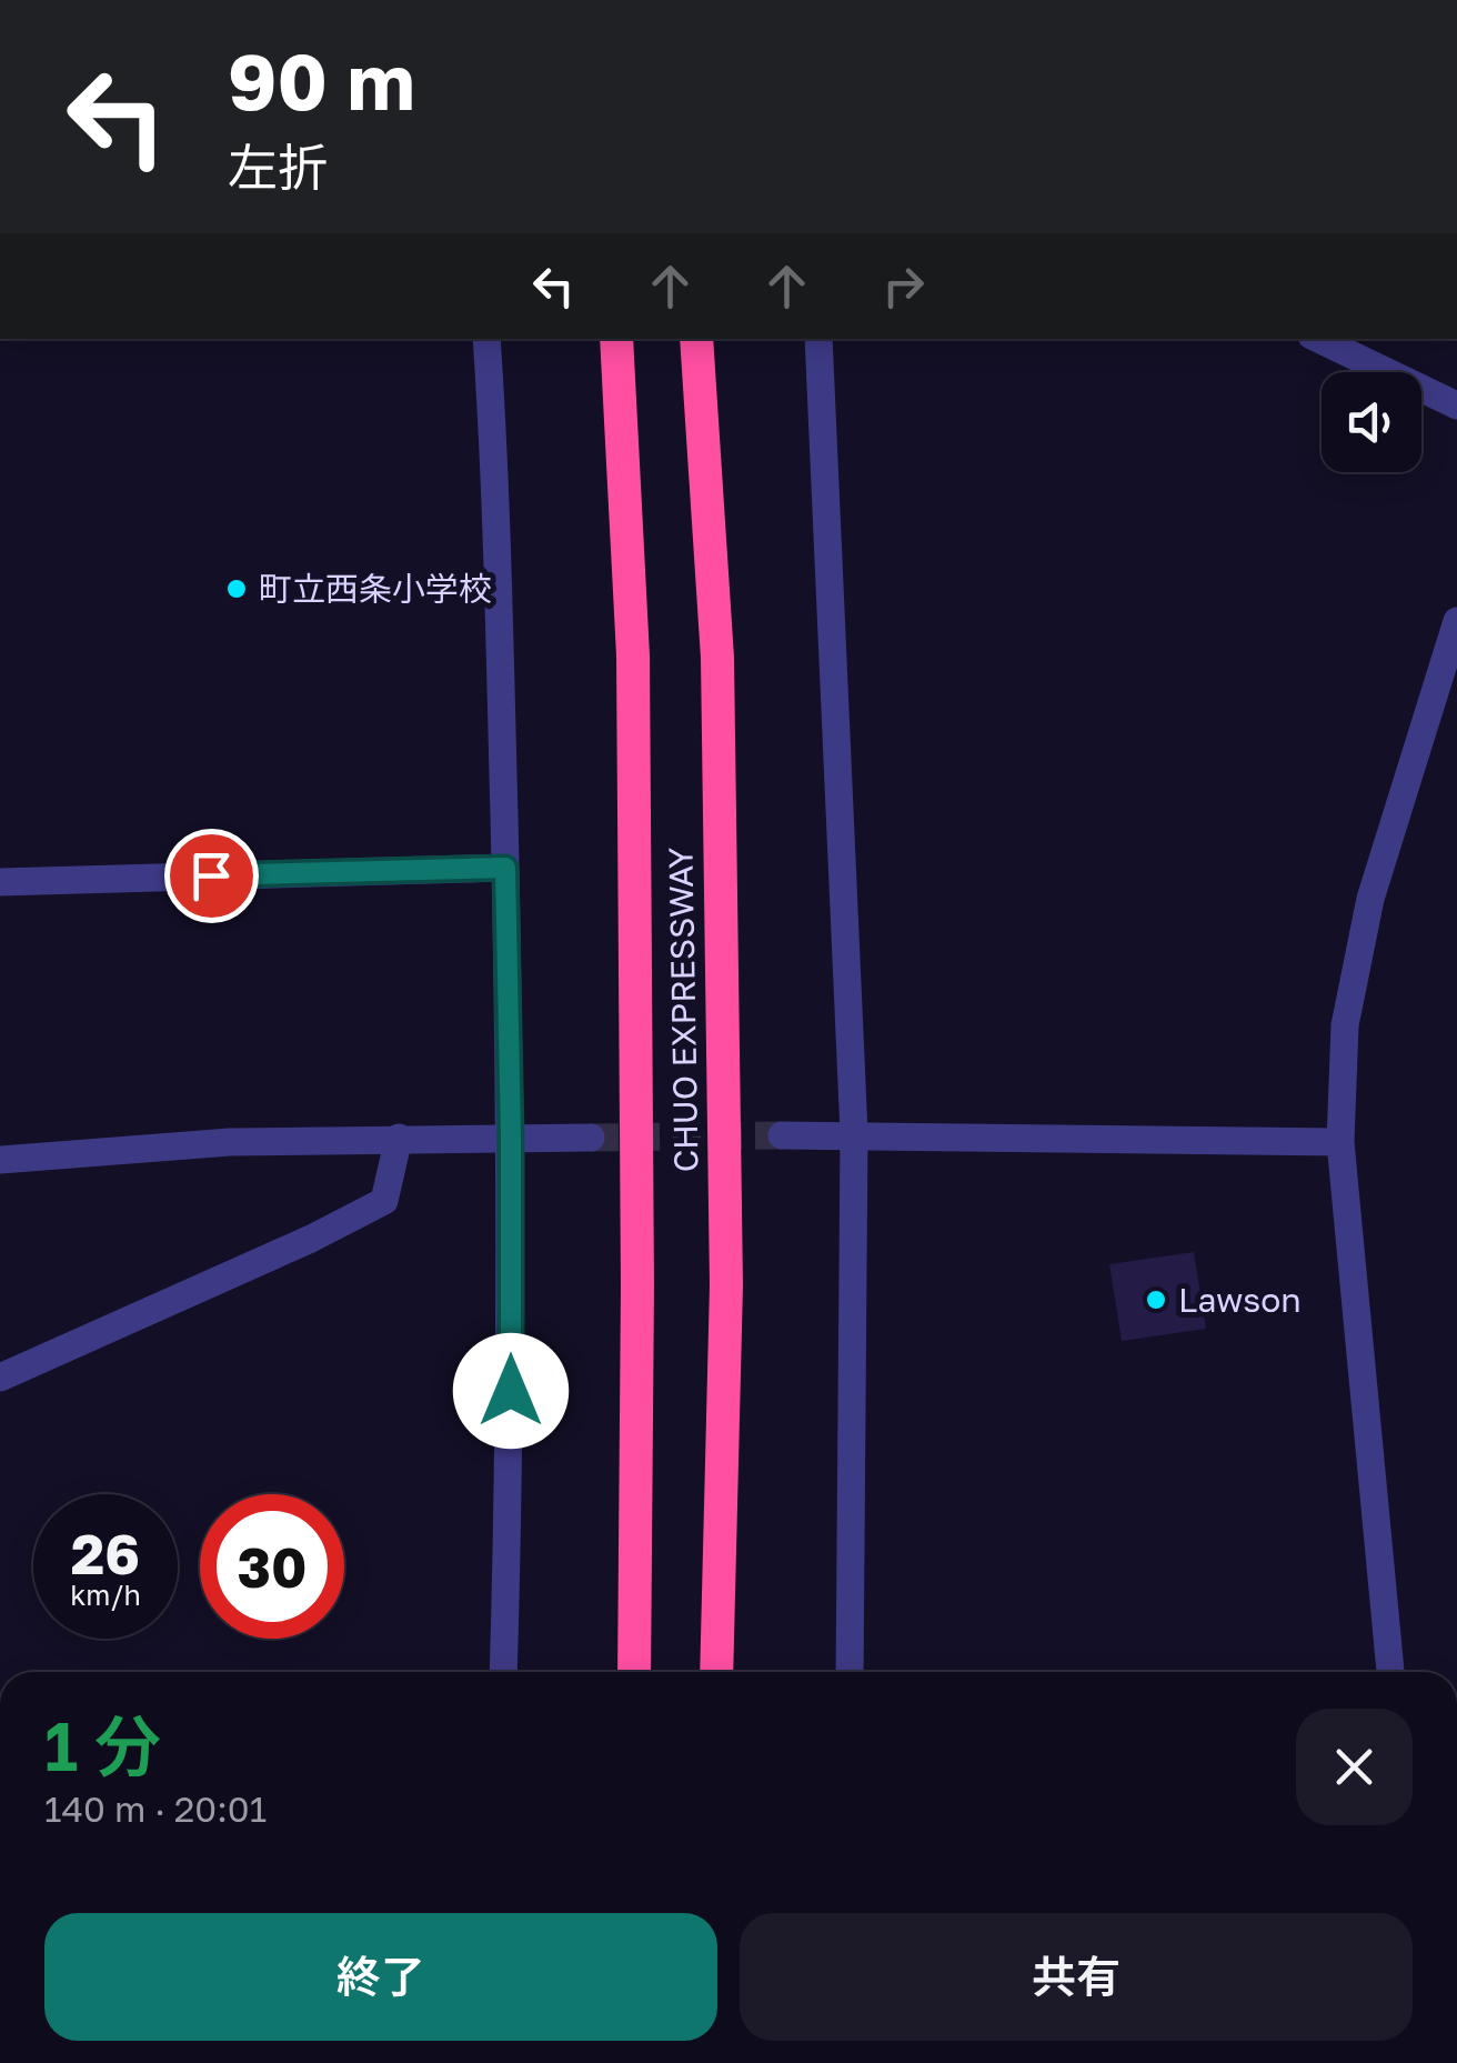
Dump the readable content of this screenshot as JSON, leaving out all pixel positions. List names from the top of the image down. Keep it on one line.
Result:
{"streets":{"highway":["CHUO EXPRESSWAY"]},"places":["町立西条小学校","Lawson"],"page":{"turn":["90 m","左折"],"speed":"26 km/h","limit":"30","heading":["1 分","140 m · 20:01"],"buttons":["終了","共有"]}}
